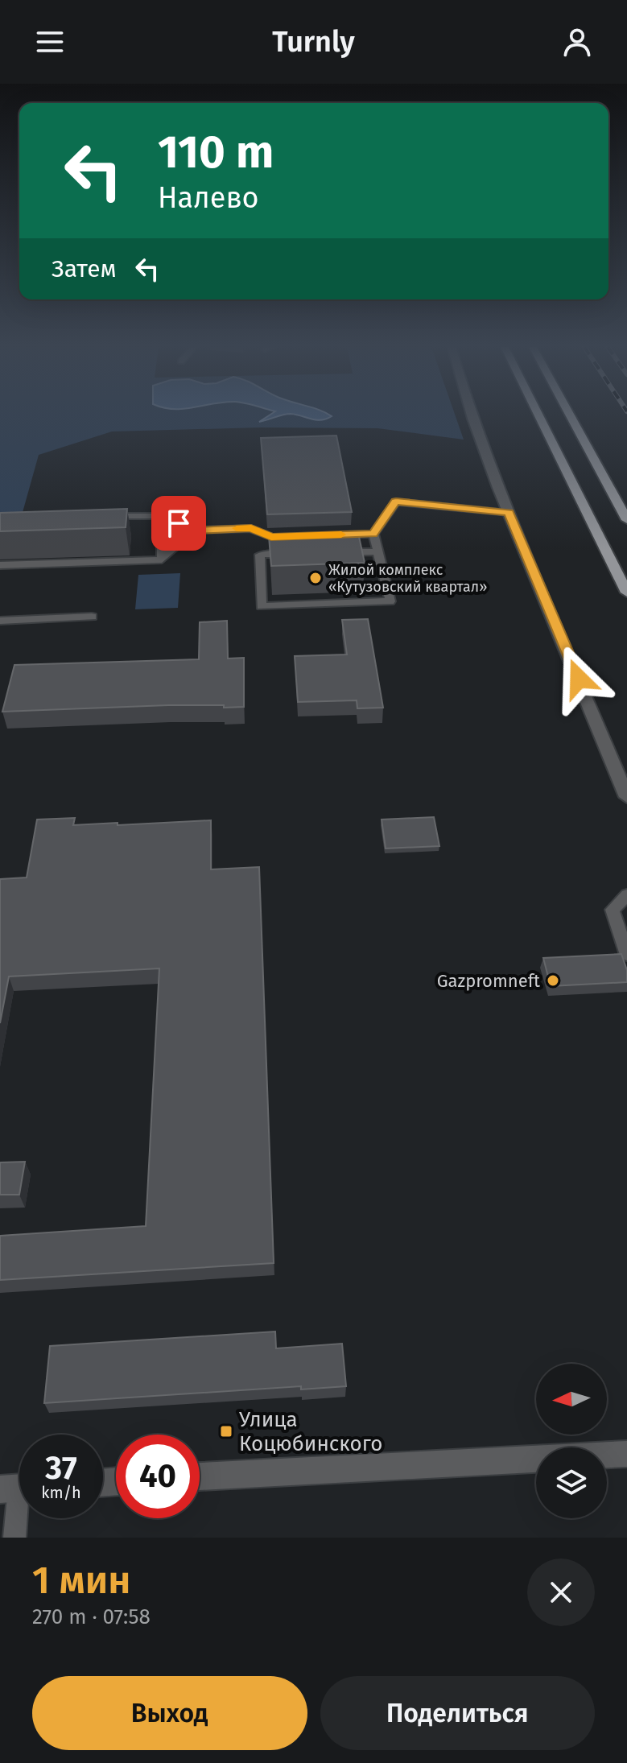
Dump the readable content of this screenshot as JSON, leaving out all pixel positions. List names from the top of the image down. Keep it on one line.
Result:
{"places":{"other":["Жилой комплекс «Кутузовский квартал»","Gazpromneft"],"transit":["Улица Коцюбинского"]},"north":"left","page":{"header":"Turnly","turn":["110 m","Налево"],"then":"Затем","speed":"37 km/h","limit":"40","heading":["1 мин","270 m · 07:58"],"buttons":["Выход","Поделиться"]}}
